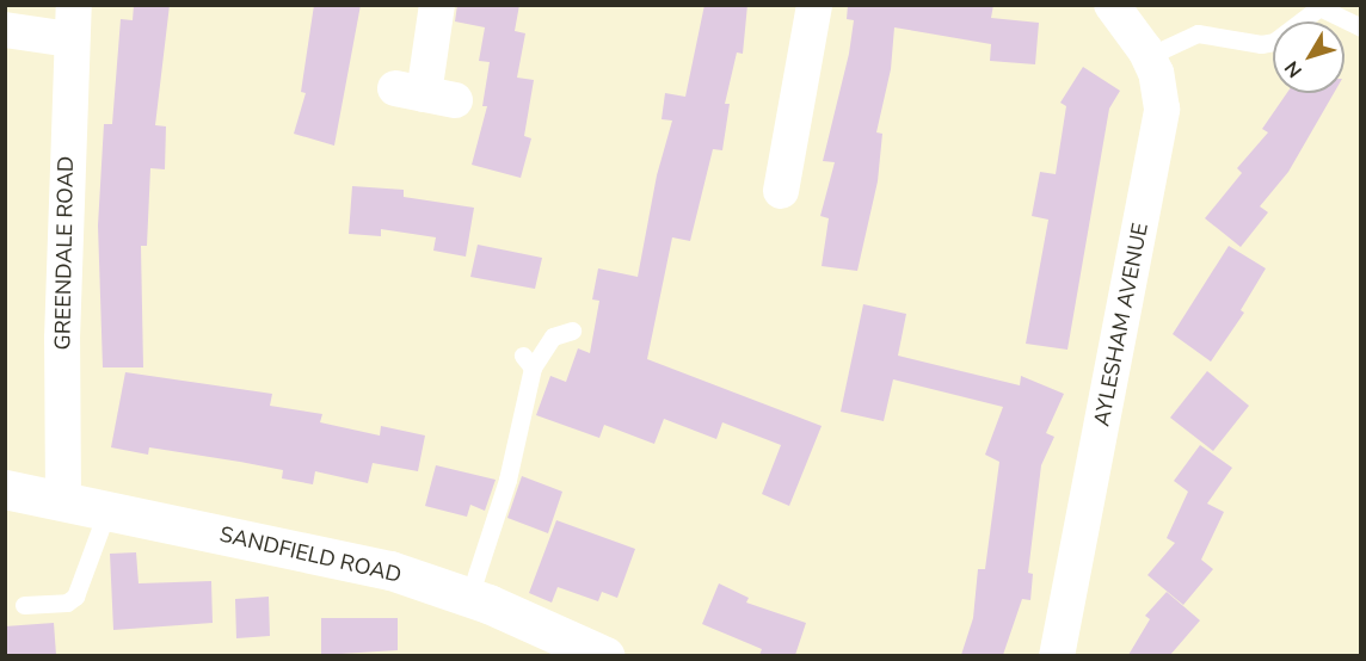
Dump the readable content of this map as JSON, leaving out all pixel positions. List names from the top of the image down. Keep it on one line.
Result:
{"streets":{"street":["GREENDALE ROAD","AYLESHAM AVENUE","SANDFIELD ROAD"]},"crossings":[["GREENDALE ROAD","SANDFIELD ROAD"]],"north":"bottom left"}
